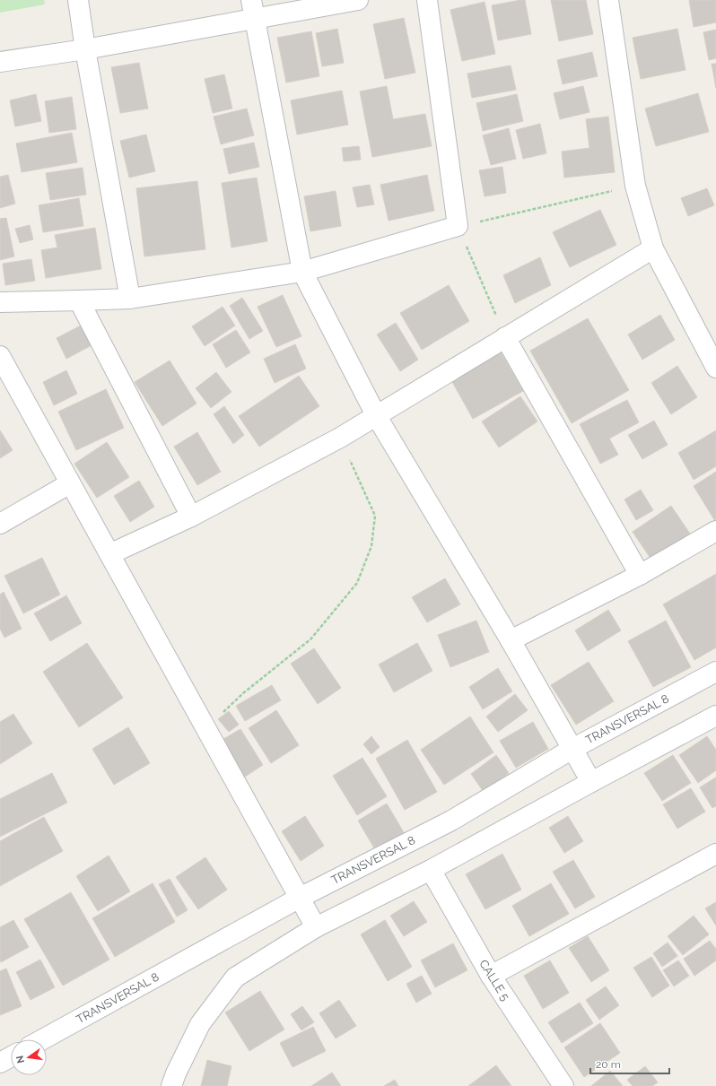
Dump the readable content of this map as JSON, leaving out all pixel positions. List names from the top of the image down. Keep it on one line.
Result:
{"streets":{"street":["TRANSVERSAL 8","CALLE 5"]},"scale_bar":"20 m","north":"left"}
